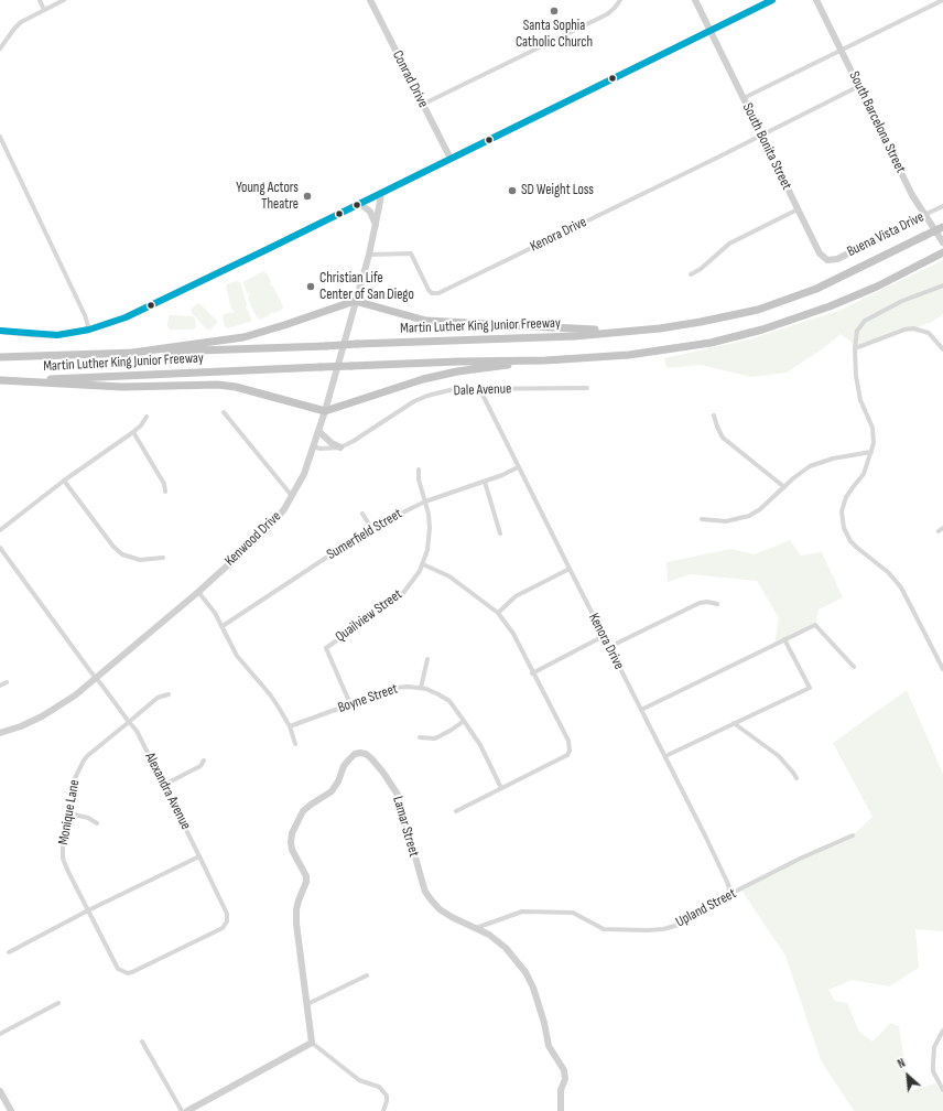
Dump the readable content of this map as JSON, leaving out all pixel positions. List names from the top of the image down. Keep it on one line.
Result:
{"streets":{"highway":["Martin Luther King Junior Freeway"],"main road":["Conrad Drive","South Barcelona Street","South Bonita Street","Buena Vista Drive","Kenwood Drive","Lamar Street"],"street":["Kenora Drive","Dale Avenue","Sumerfield Street","Quailview Street","Boyne Street","Alexandra Avenue","Monique Lane","Upland Street"]},"crossings":[["South Barcelona Street","Buena Vista Drive"],["South Bonita Street","Kenora Drive"],["South Bonita Street","Buena Vista Drive"],["Kenora Drive","Dale Avenue"],["Kenora Drive","Sumerfield Street"],["Kenora Drive","Kenwood Drive"],["Kenora Drive","Upland Street"],["Dale Avenue","Kenwood Drive"],["Sumerfield Street","Quailview Street"],["Kenwood Drive","Alexandra Avenue"],["Quailview Street","Boyne Street"],["Alexandra Avenue","Monique Lane"],["Lamar Street","Upland Street"]],"places":["Santa Sophia Catholic Church","SD Weight Loss","Young Actors Theatre","Christian Life Center of San Diego"],"north":"top left"}
